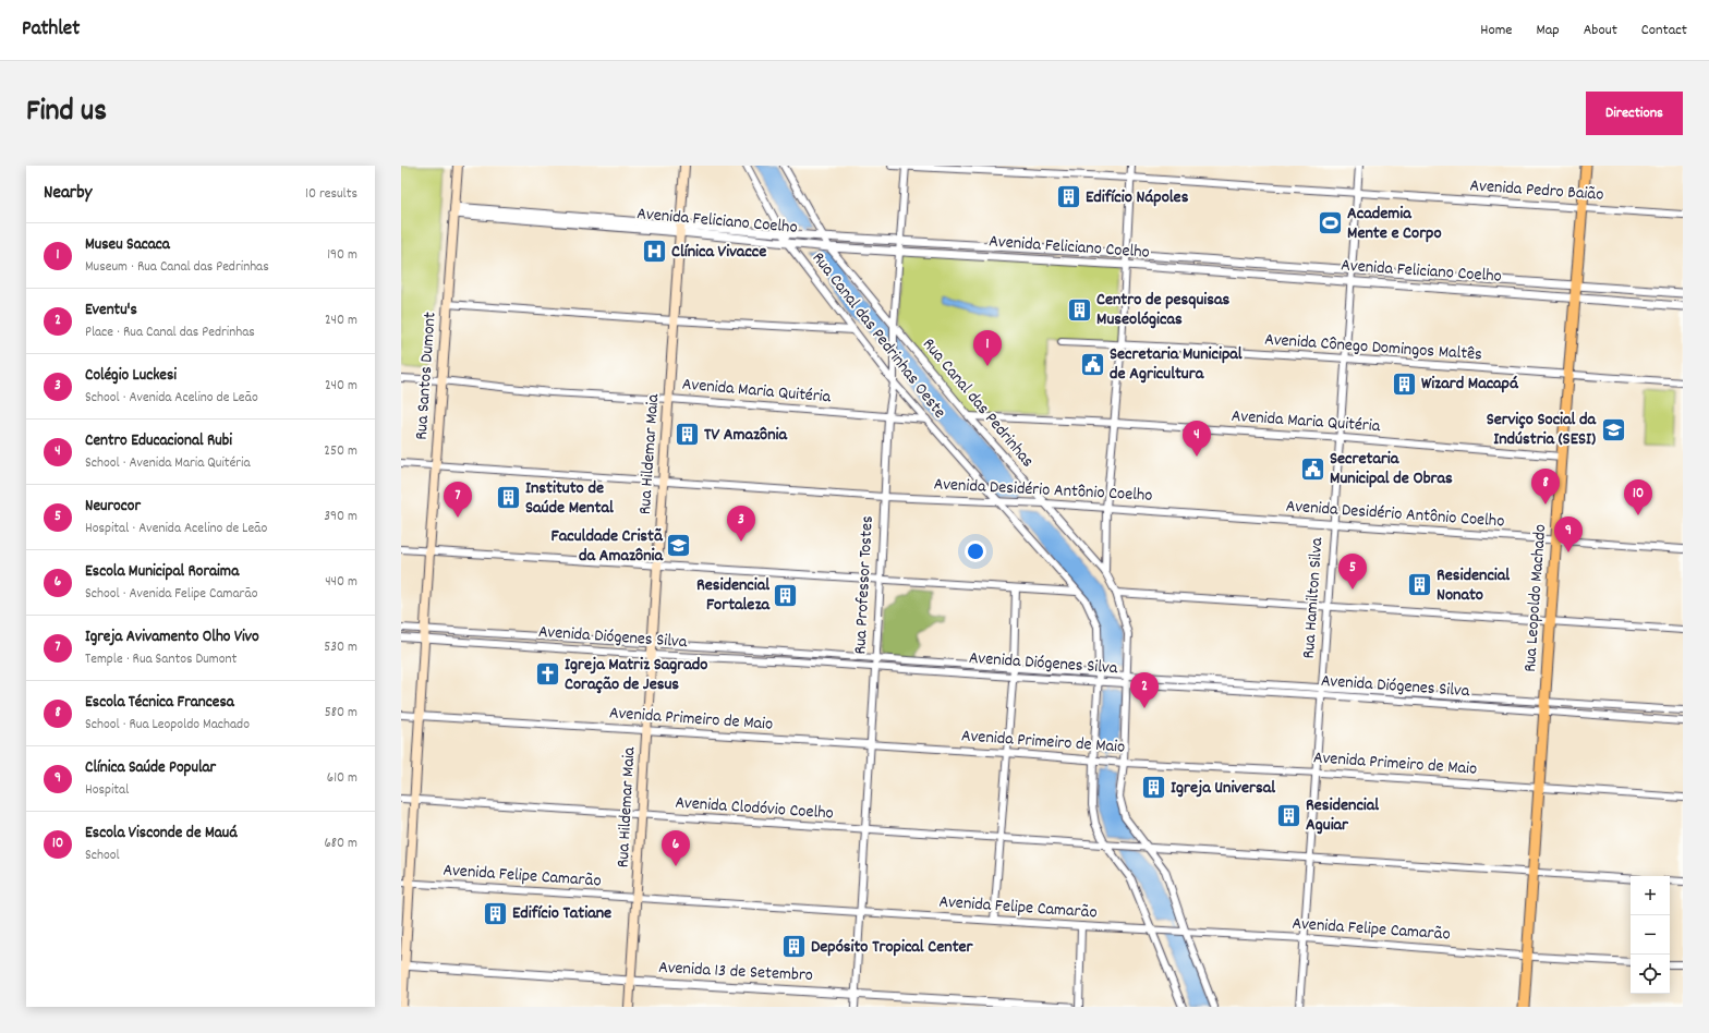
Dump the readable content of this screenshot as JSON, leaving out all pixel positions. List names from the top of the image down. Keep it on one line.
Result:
{"streets":{"main road":["Rua Santos Dumont","Rua Hildemar Maia","Rua Leopoldo Machado"],"street":["Avenida Pedro Baião","Avenida Feliciano Coelho","Rua Canal das Pedrinhas Oeste","Avenida Cônego Domingos Maltês","Avenida Maria Quitéria","Rua Canal das Pedrinhas","Avenida Desidério Antônio Coelho","Rua Professor Tostes","Rua Hamilton Silva","Avenida Diógenes Silva","Avenida Primeiro de Maio","Avenida Clodóvio Coelho","Avenida Felipe Camarão","Avenida 13 de Setembro"]},"crossings":[["Avenida Pedro Baião","Rua Professor Tostes"],["Avenida Pedro Baião","Rua Hamilton Silva"],["Avenida Pedro Baião","Rua Leopoldo Machado"],["Avenida Feliciano Coelho","Rua Canal das Pedrinhas Oeste"],["Avenida Feliciano Coelho","Rua Santos Dumont"],["Avenida Feliciano Coelho","Rua Canal das Pedrinhas"],["Avenida Feliciano Coelho","Rua Hildemar Maia"],["Avenida Feliciano Coelho","Rua Professor Tostes"],["Avenida Feliciano Coelho","Rua Hamilton Silva"],["Avenida Feliciano Coelho","Rua Leopoldo Machado"],["Rua Canal das Pedrinhas Oeste","Avenida Maria Quitéria"],["Rua Canal das Pedrinhas Oeste","Avenida Desidério Antônio Coelho"],["Rua Canal das Pedrinhas Oeste","Rua Professor Tostes"],["Rua Canal das Pedrinhas Oeste","Avenida Diógenes Silva"],["Rua Canal das Pedrinhas Oeste","Avenida Primeiro de Maio"],["Rua Canal das Pedrinhas Oeste","Avenida Clodóvio Coelho"],["Rua Canal das Pedrinhas Oeste","Avenida Felipe Camarão"],["Avenida Cônego Domingos Maltês","Rua Hamilton Silva"],["Avenida Cônego Domingos Maltês","Rua Leopoldo Machado"],["Rua Santos Dumont","Avenida Maria Quitéria"],["Rua Santos Dumont","Avenida Desidério Antônio Coelho"],["Rua Santos Dumont","Avenida Diógenes Silva"],["Rua Santos Dumont","Avenida Primeiro de Maio"],["Rua Santos Dumont","Avenida Clodóvio Coelho"],["Rua Santos Dumont","Avenida Felipe Camarão"],["Rua Santos Dumont","Avenida 13 de Setembro"],["Avenida Maria Quitéria","Rua Canal das Pedrinhas"],["Avenida Maria Quitéria","Rua Hildemar Maia"],["Avenida Maria Quitéria","Rua Professor Tostes"],["Avenida Maria Quitéria","Rua Hamilton Silva"],["Avenida Maria Quitéria","Rua Leopoldo Machado"],["Rua Canal das Pedrinhas","Avenida Desidério Antônio Coelho"],["Rua Canal das Pedrinhas","Rua Professor Tostes"],["Rua Canal das Pedrinhas","Avenida Diógenes Silva"],["Rua Canal das Pedrinhas","Avenida Primeiro de Maio"],["Rua Canal das Pedrinhas","Avenida Clodóvio Coelho"],["Rua Canal das Pedrinhas","Avenida Felipe Camarão"],["Rua Hildemar Maia","Avenida Desidério Antônio Coelho"],["Rua Hildemar Maia","Avenida Diógenes Silva"],["Rua Hildemar Maia","Avenida Primeiro de Maio"],["Rua Hildemar Maia","Avenida Clodóvio Coelho"],["Rua Hildemar Maia","Avenida Felipe Camarão"],["Rua Hildemar Maia","Avenida 13 de Setembro"],["Avenida Desidério Antônio Coelho","Rua Professor Tostes"],["Avenida Desidério Antônio Coelho","Rua Hamilton Silva"],["Avenida Desidério Antônio Coelho","Rua Leopoldo Machado"],["Rua Professor Tostes","Avenida Diógenes Silva"],["Rua Professor Tostes","Avenida Primeiro de Maio"],["Rua Professor Tostes","Avenida Clodóvio Coelho"],["Rua Professor Tostes","Avenida Felipe Camarão"],["Rua Professor Tostes","Avenida 13 de Setembro"],["Rua Hamilton Silva","Avenida Diógenes Silva"],["Rua Hamilton Silva","Avenida Primeiro de Maio"],["Rua Hamilton Silva","Avenida Felipe Camarão"],["Rua Leopoldo Machado","Avenida Diógenes Silva"],["Rua Leopoldo Machado","Avenida Primeiro de Maio"],["Rua Leopoldo Machado","Avenida Felipe Camarão"]],"places":{"building":["Edifício Nápoles","Centro de pesquisas Museológicas","Wizard Macapá","TV Amazônia","Instituto de Saúde Mental","Residencial Nonato","Residencial Fortaleza","Igreja Universal","Residencial Aguiar","Edifício Tatiane","Depósito Tropical Center"],"sports":["Academia Mente e Corpo"],"hospital":["Clínica Vivacce"],"public building":["Secretaria Municipal de Agricultura","Secretaria Municipal de Obras"],"school or university":["Serviço Social da Indústria (SESI)","Faculdade Cristã da Amazônia"],"church":["Igreja Matriz Sagrado Coração de Jesus"]},"page":{"header":"Pathlet","nav":["Home","Map","About","Contact"],"title":"Find us","buttons":"Directions","heading":["Nearby","10 results"],"list":[{"mark":"1","name":"Museu Sacaca","note":"Museum · Rua Canal das Pedrinhas","value":"190 m"},{"mark":"2","name":"Eventu's","note":"Place · Rua Canal das Pedrinhas","value":"240 m"},{"mark":"3","name":"Colégio Luckesi","note":"School · Avenida Acelino de Leão","value":"240 m"},{"mark":"4","name":"Centro Educacional Rubi","note":"School · Avenida Maria Quitéria","value":"250 m"},{"mark":"5","name":"Neurocor","note":"Hospital · Avenida Acelino de Leão","value":"390 m"},{"mark":"6","name":"Escola Municipal Roraima","note":"School · Avenida Felipe Camarão","value":"440 m"},{"mark":"7","name":"Igreja Avivamento Olho Vivo","note":"Temple · Rua Santos Dumont","value":"530 m"},{"mark":"8","name":"Escola Técnica Francesa","note":"School · Rua Leopoldo Machado","value":"580 m"},{"mark":"9","name":"Clínica Saúde Popular","note":"Hospital","value":"610 m"},{"mark":"10","name":"Escola Visconde de Mauá","note":"School","value":"680 m"}],"pins":["1","4","8","10","7","3","9","5","2","6"],"map_buttons":["+","−"]}}
